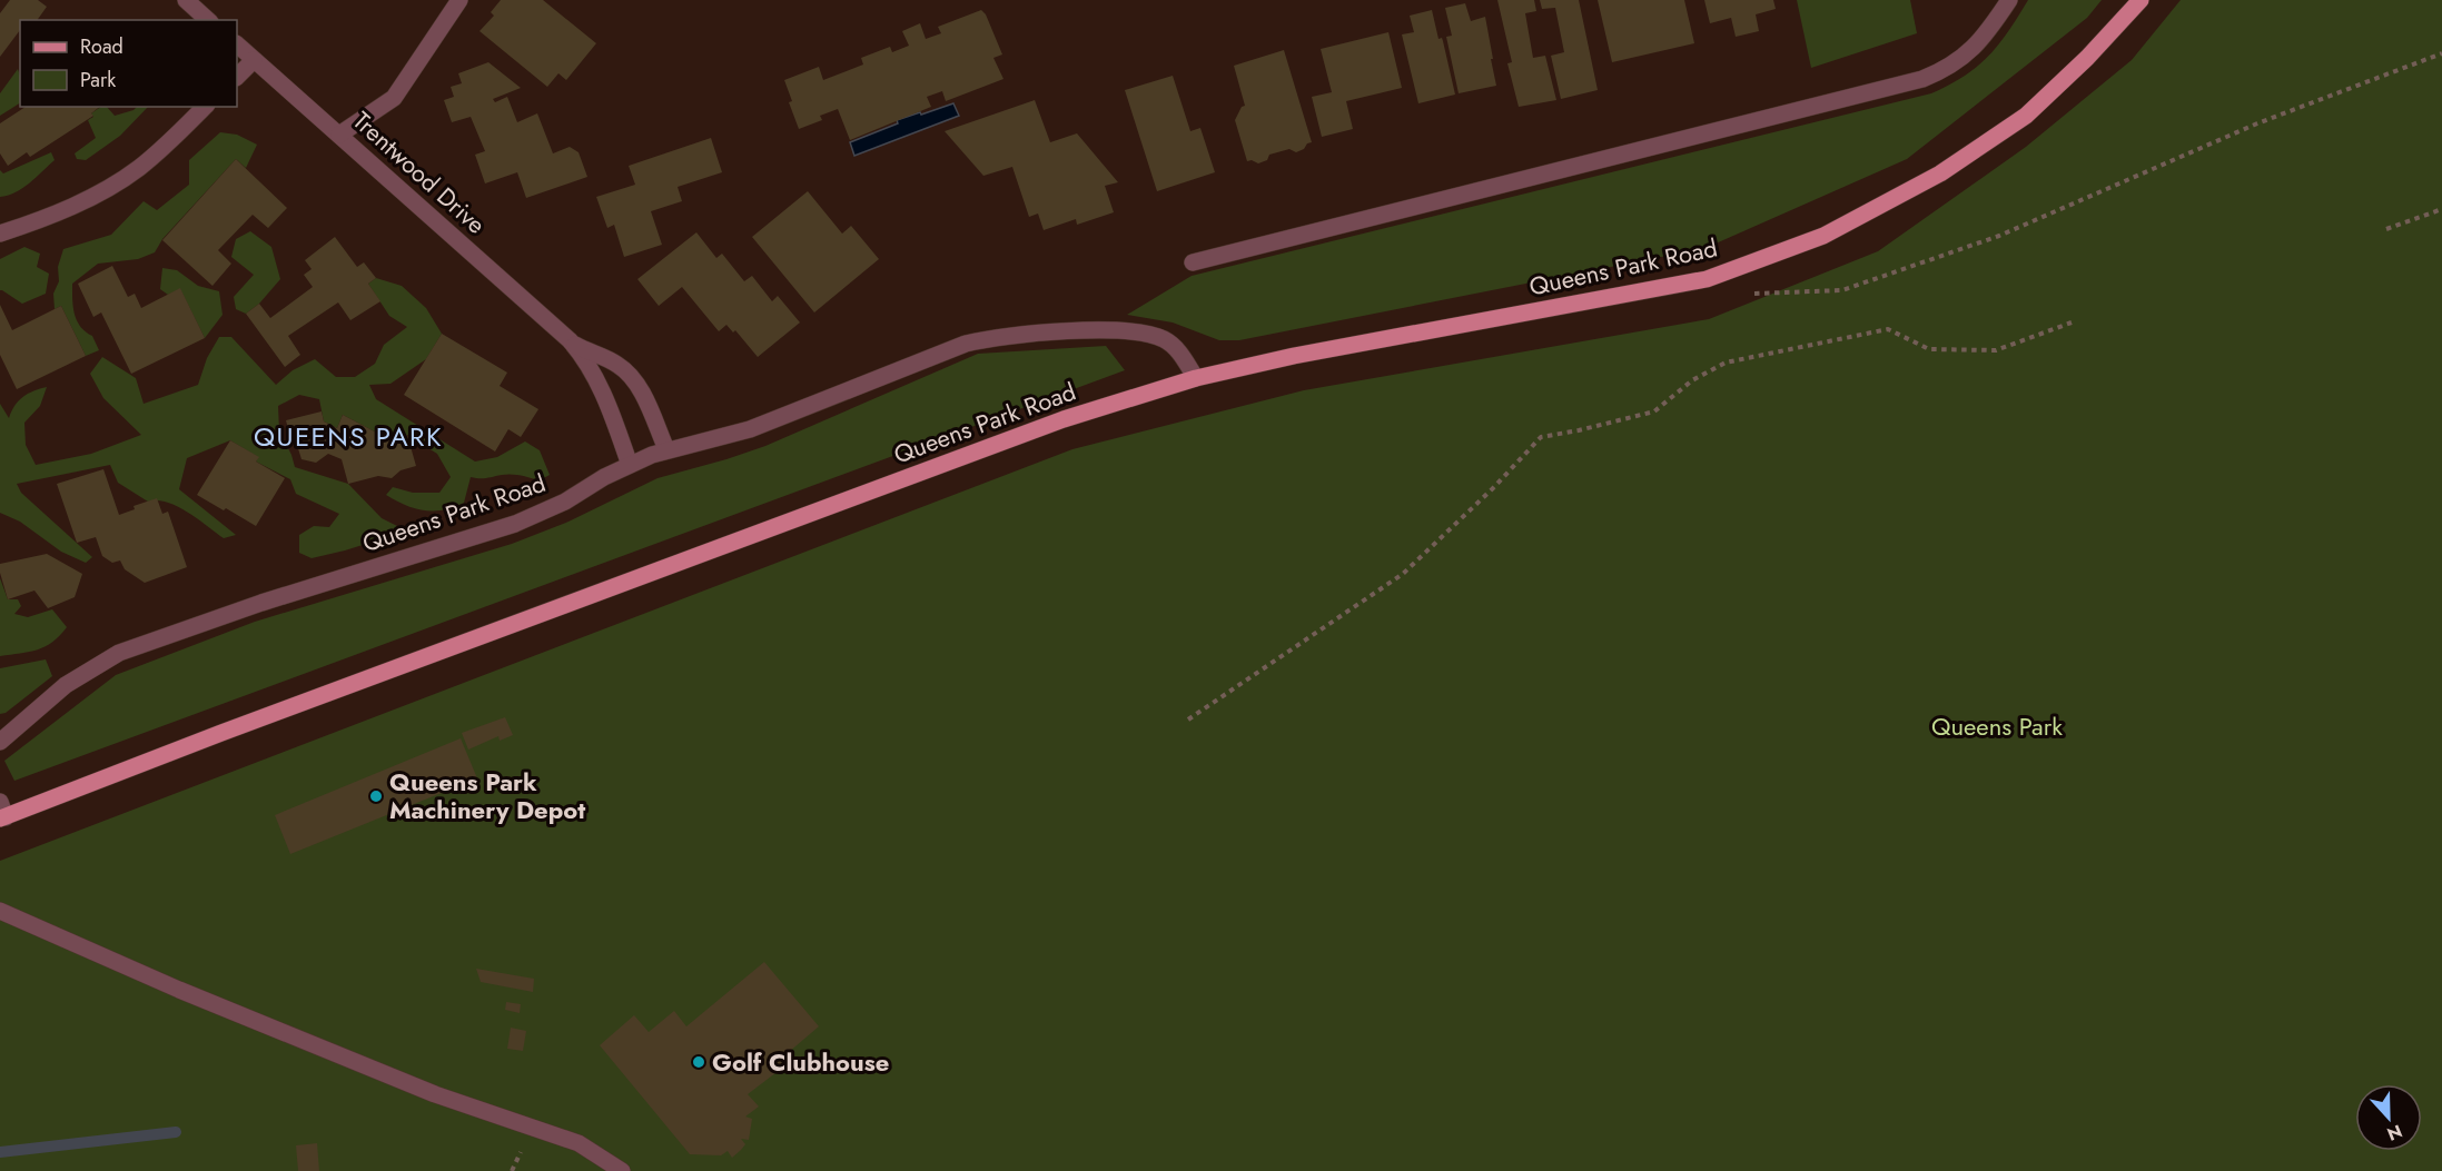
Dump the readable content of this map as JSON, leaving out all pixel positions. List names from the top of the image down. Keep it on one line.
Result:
{"streets":{"main road":["Queens Park Road"],"street":["Trentwood Drive"]},"crossings":[["Trentwood Drive","Queens Park Road"]],"districts":["QUEENS PARK"],"parks":["Queens Park"],"places":["Queens Park Machinery Depot","Golf Clubhouse"],"legend":["Road","Park"],"north":"bottom"}
